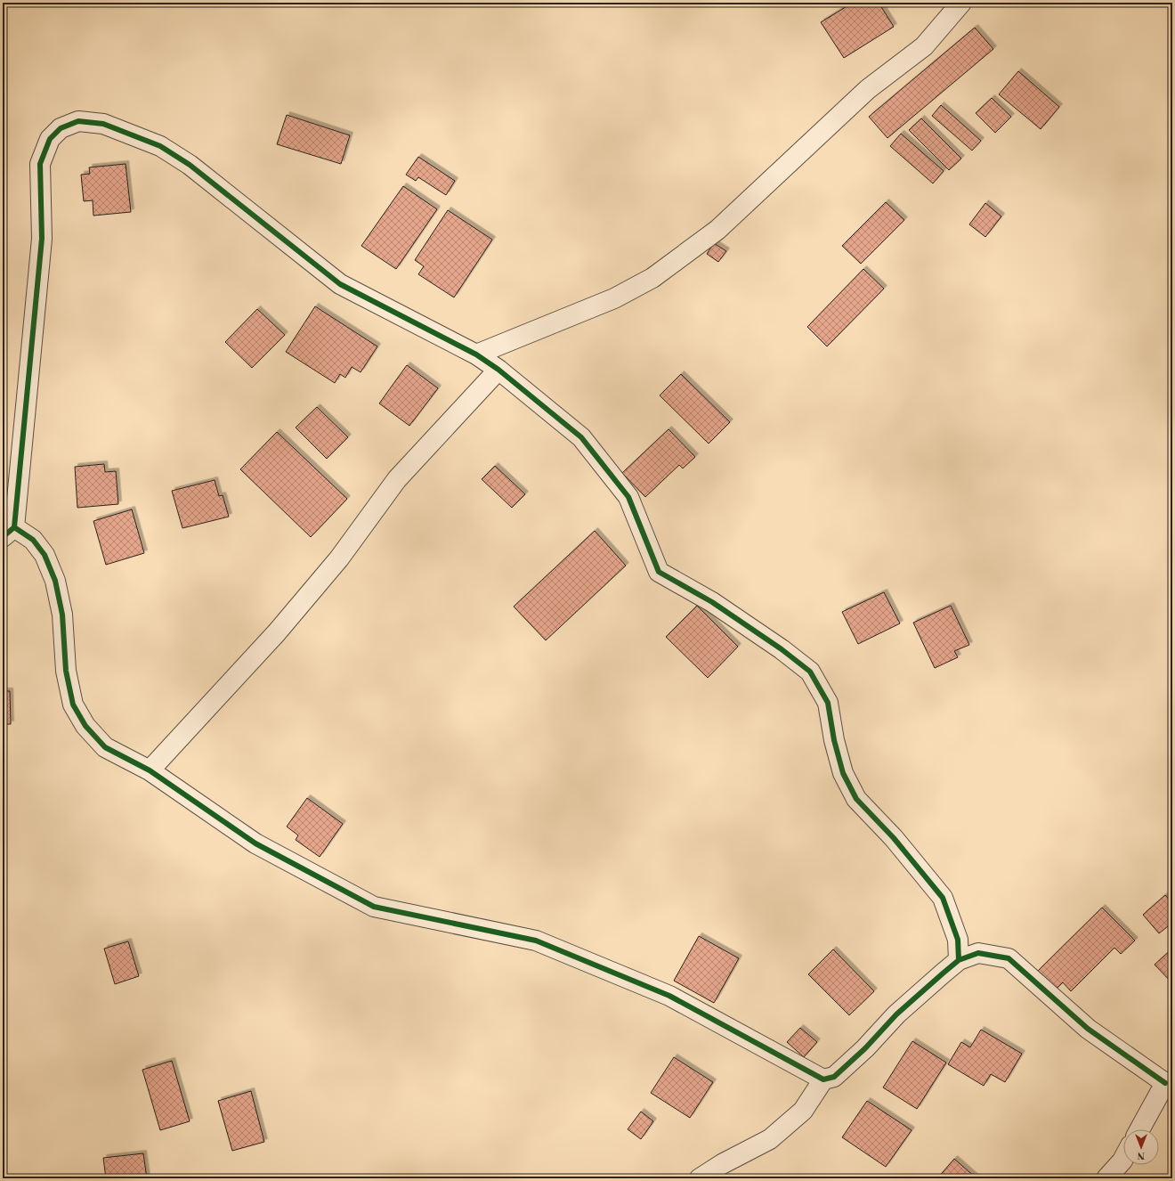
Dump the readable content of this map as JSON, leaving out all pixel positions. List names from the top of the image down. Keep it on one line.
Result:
{"north":"bottom"}
